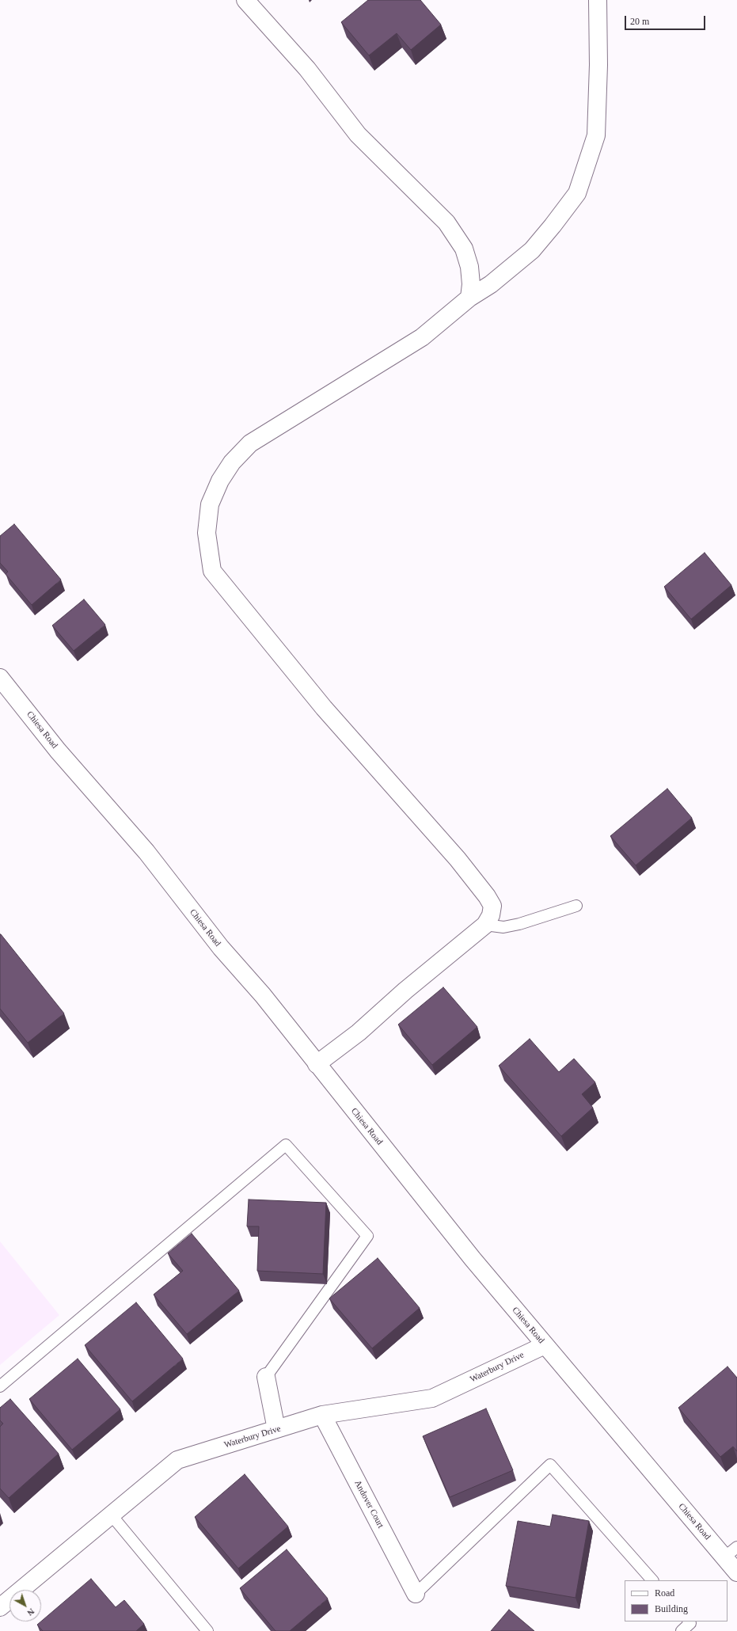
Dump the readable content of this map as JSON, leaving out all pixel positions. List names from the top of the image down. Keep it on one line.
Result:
{"streets":{"street":["Chiesa Road","Waterbury Drive","Andover Court"]},"crossings":[["Chiesa Road","Waterbury Drive"],["Waterbury Drive","Andover Court"]],"legend":["Road","Building"],"scale_bar":"20 m","north":"bottom right"}
